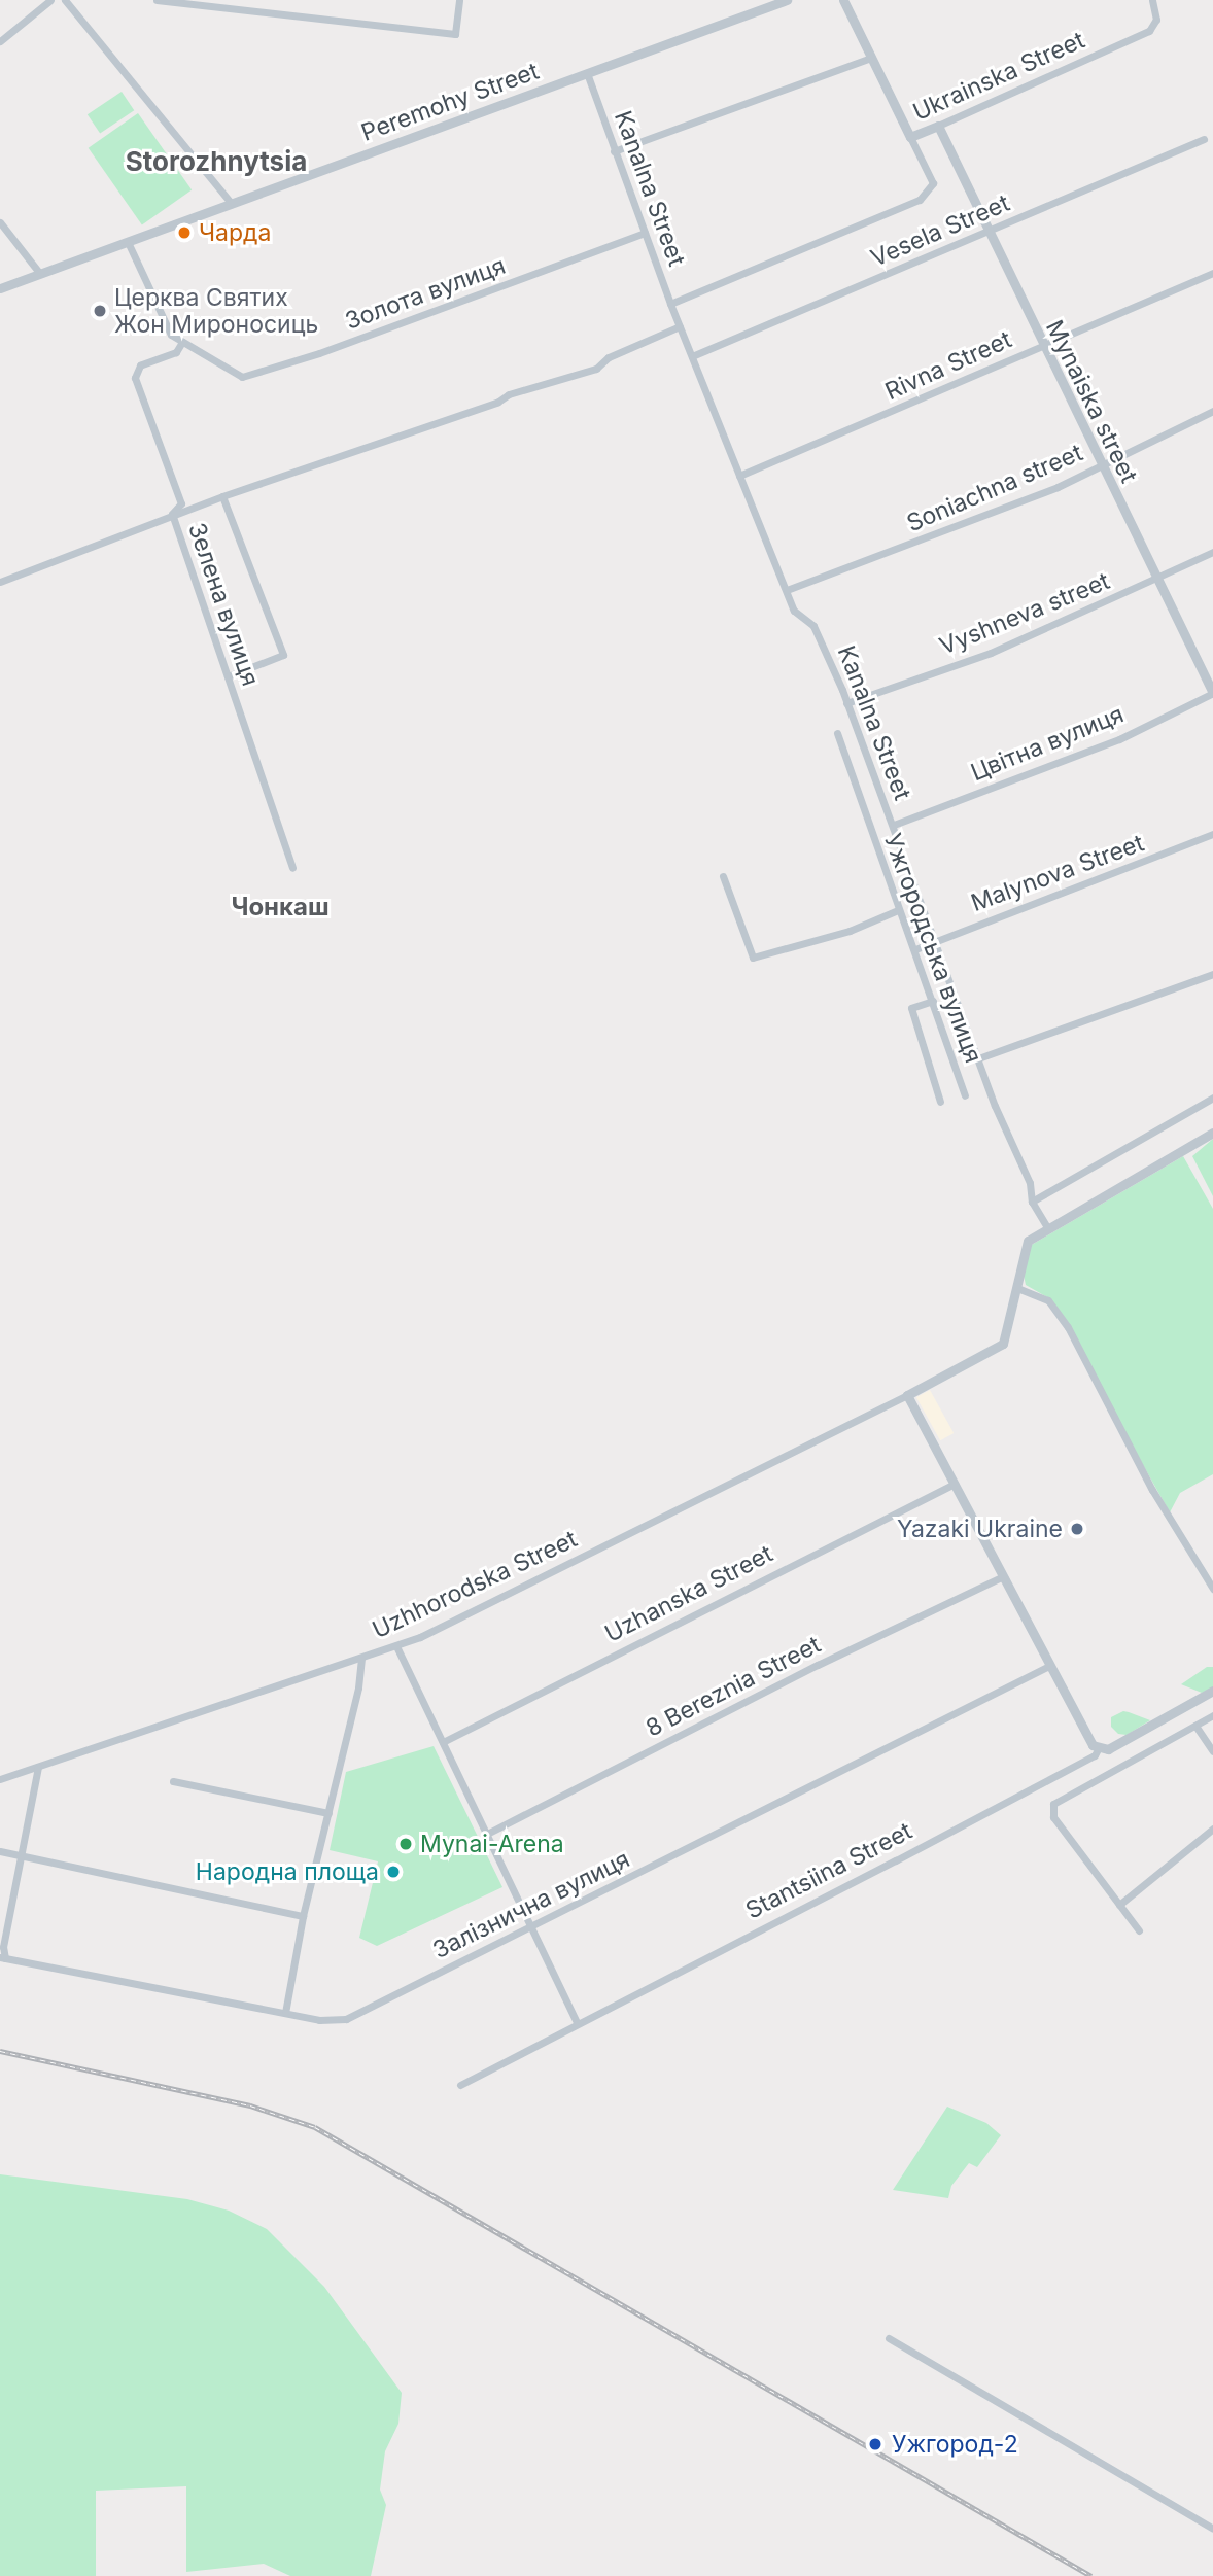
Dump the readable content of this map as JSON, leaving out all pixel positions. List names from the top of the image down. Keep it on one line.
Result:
{"streets":{"street":["Ukrainska Street","Peremohy Street","Kanalna Street","Vesela Street","Золота вулиця","Rivna Street","Mynaiska street","Soniachna street","Зелена вулиця","Vyshneva street","Цвітна вулиця","Malynova Street","Ужгородська вулиця","Uzhhorodska Street","Uzhanska Street","8 Bereznia Street","Stantsiina Street","Залізнична вулиця"]},"crossings":[["Ukrainska Street","Kanalna Street"],["Ukrainska Street","Mynaiska street"],["Peremohy Street","Kanalna Street"],["Kanalna Street","Vesela Street"],["Kanalna Street","Золота вулиця"],["Kanalna Street","Rivna Street"],["Kanalna Street","Soniachna street"],["Kanalna Street","Vyshneva street"],["Kanalna Street","Цвітна вулиця"],["Kanalna Street","Malynova Street"],["Vesela Street","Mynaiska street"],["Золота вулиця","Зелена вулиця"],["Rivna Street","Mynaiska street"],["Mynaiska street","Soniachna street"],["Mynaiska street","Vyshneva street"],["Mynaiska street","Цвітна вулиця"],["Malynova Street","Ужгородська вулиця"]],"districts":["Storozhnytsia","Чонкаш"],"places":["Чарда","Церква Святих Жон Мироносиць","Yazaki Ukraine","Mynai-Arena","Народна площа","Ужгород-2"]}
